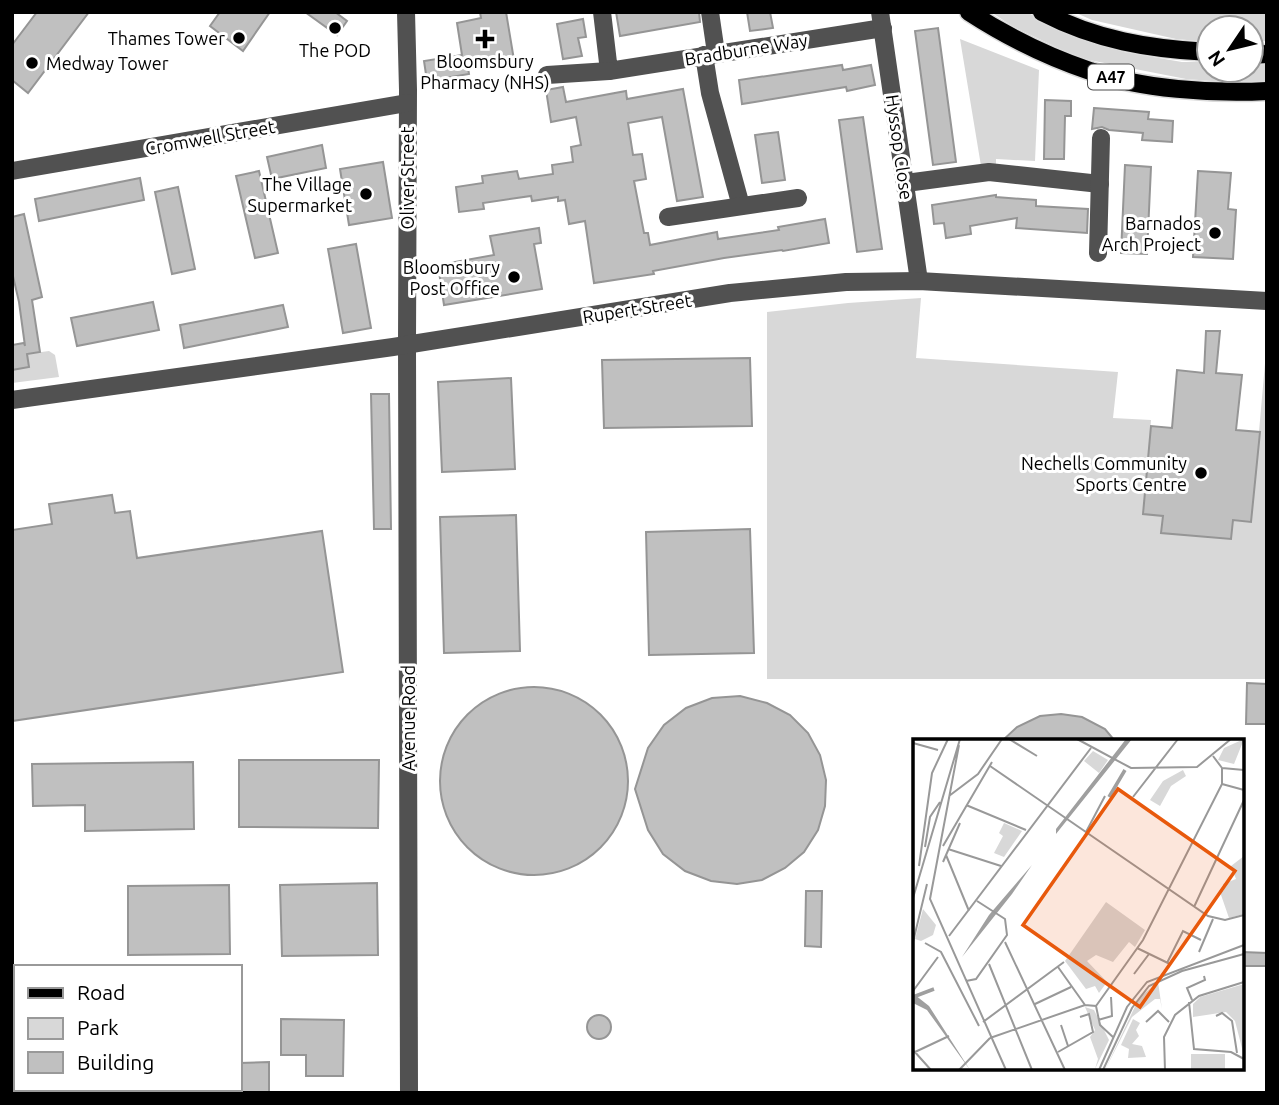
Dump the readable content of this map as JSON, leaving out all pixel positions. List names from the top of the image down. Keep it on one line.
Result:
{"streets":{"main road":["A47"],"street":["Bradburne Way","Cromwell Street","Hyssop Close","Oliver Street","Rupert Street","Avenue Road"]},"crossings":[["Bradburne Way","Hyssop Close"],["Cromwell Street","Oliver Street"],["Hyssop Close","Rupert Street"],["Oliver Street","Rupert Street"],["Oliver Street","Avenue Road"],["Rupert Street","Avenue Road"]],"places":{"other":["The POD","Thames Tower","Medway Tower","The Village Supermarket","Barnados Arch Project","Bloomsbury Post Office","Nechells Community Sports Centre"],"health":["Bloomsbury Pharmacy (NHS)"]},"legend":["Road","Park","Building"],"north":"bottom left"}
